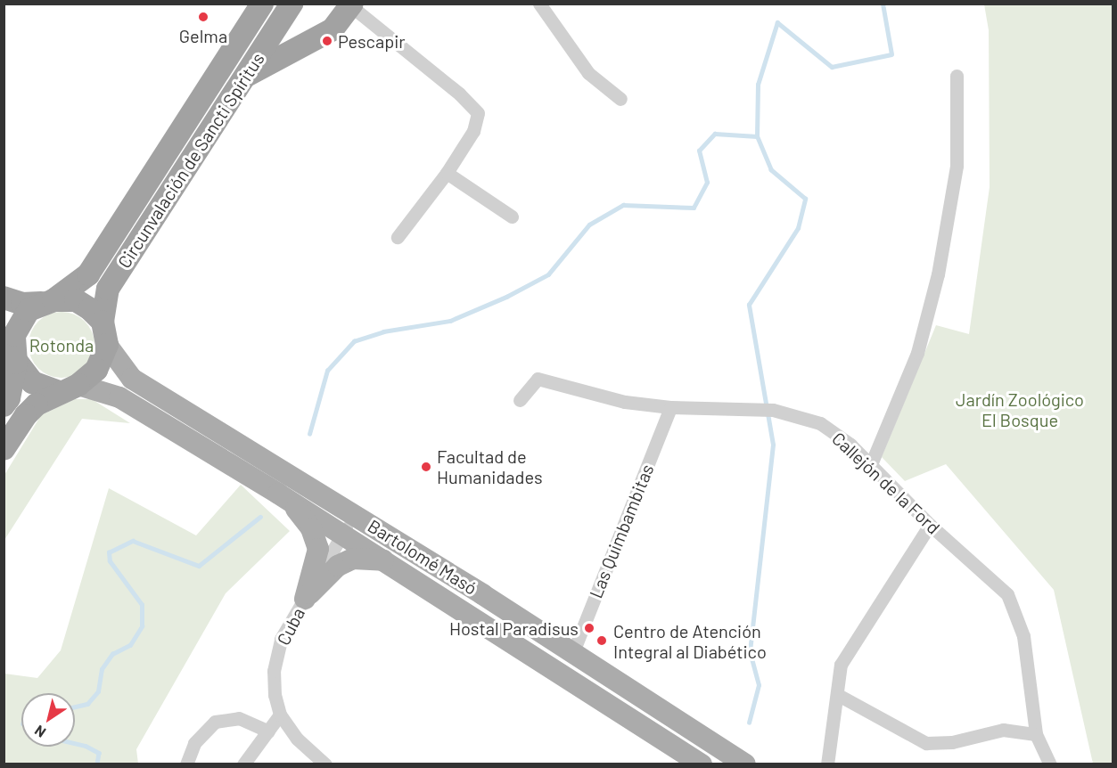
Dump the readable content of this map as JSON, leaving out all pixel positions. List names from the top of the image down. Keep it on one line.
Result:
{"streets":{"highway":["Circunvalación de Sancti Spíritus"],"main road":["Bartolomé Masó"],"street":["Callejón de la Ford","Las Quimbambitas","Cuba"]},"crossings":[["Circunvalación de Sancti Spíritus","Bartolomé Masó"],["Callejón de la Ford","Las Quimbambitas"],["Las Quimbambitas","Bartolomé Masó"],["Bartolomé Masó","Cuba"]],"parks":["Rotonda","Jardín Zoológico El Bosque"],"places":["Gelma","Pescapir","Facultad de Humanidades","Hostal Paradisus","Centro de Atención Integral al Diabético"],"north":"bottom left"}
